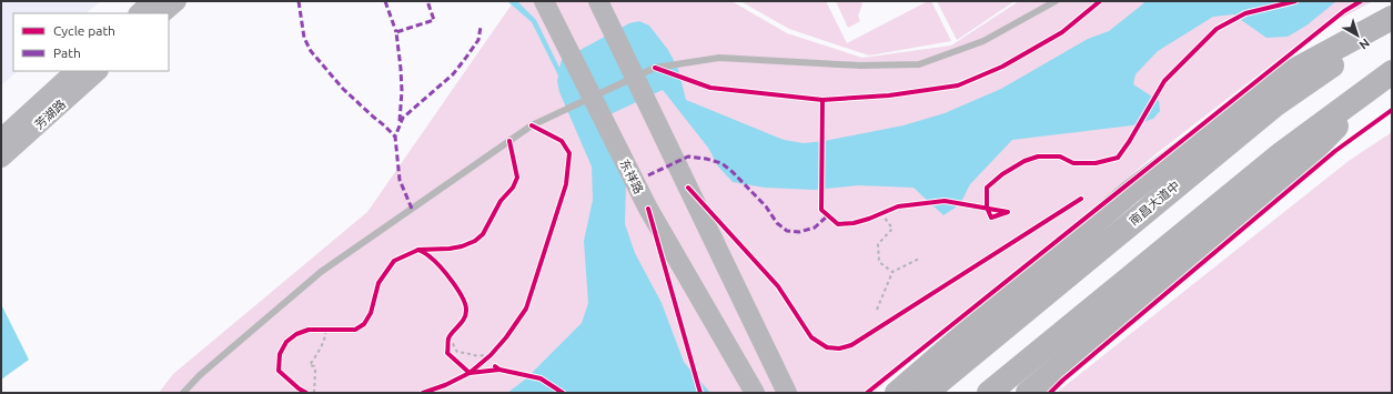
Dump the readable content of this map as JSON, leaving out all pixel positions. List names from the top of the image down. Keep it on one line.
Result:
{"streets":{"highway":["南昌大道中"],"main road":["芳湖路","东祥路"]},"legend":["Cycle path","Path"],"north":"bottom right"}
